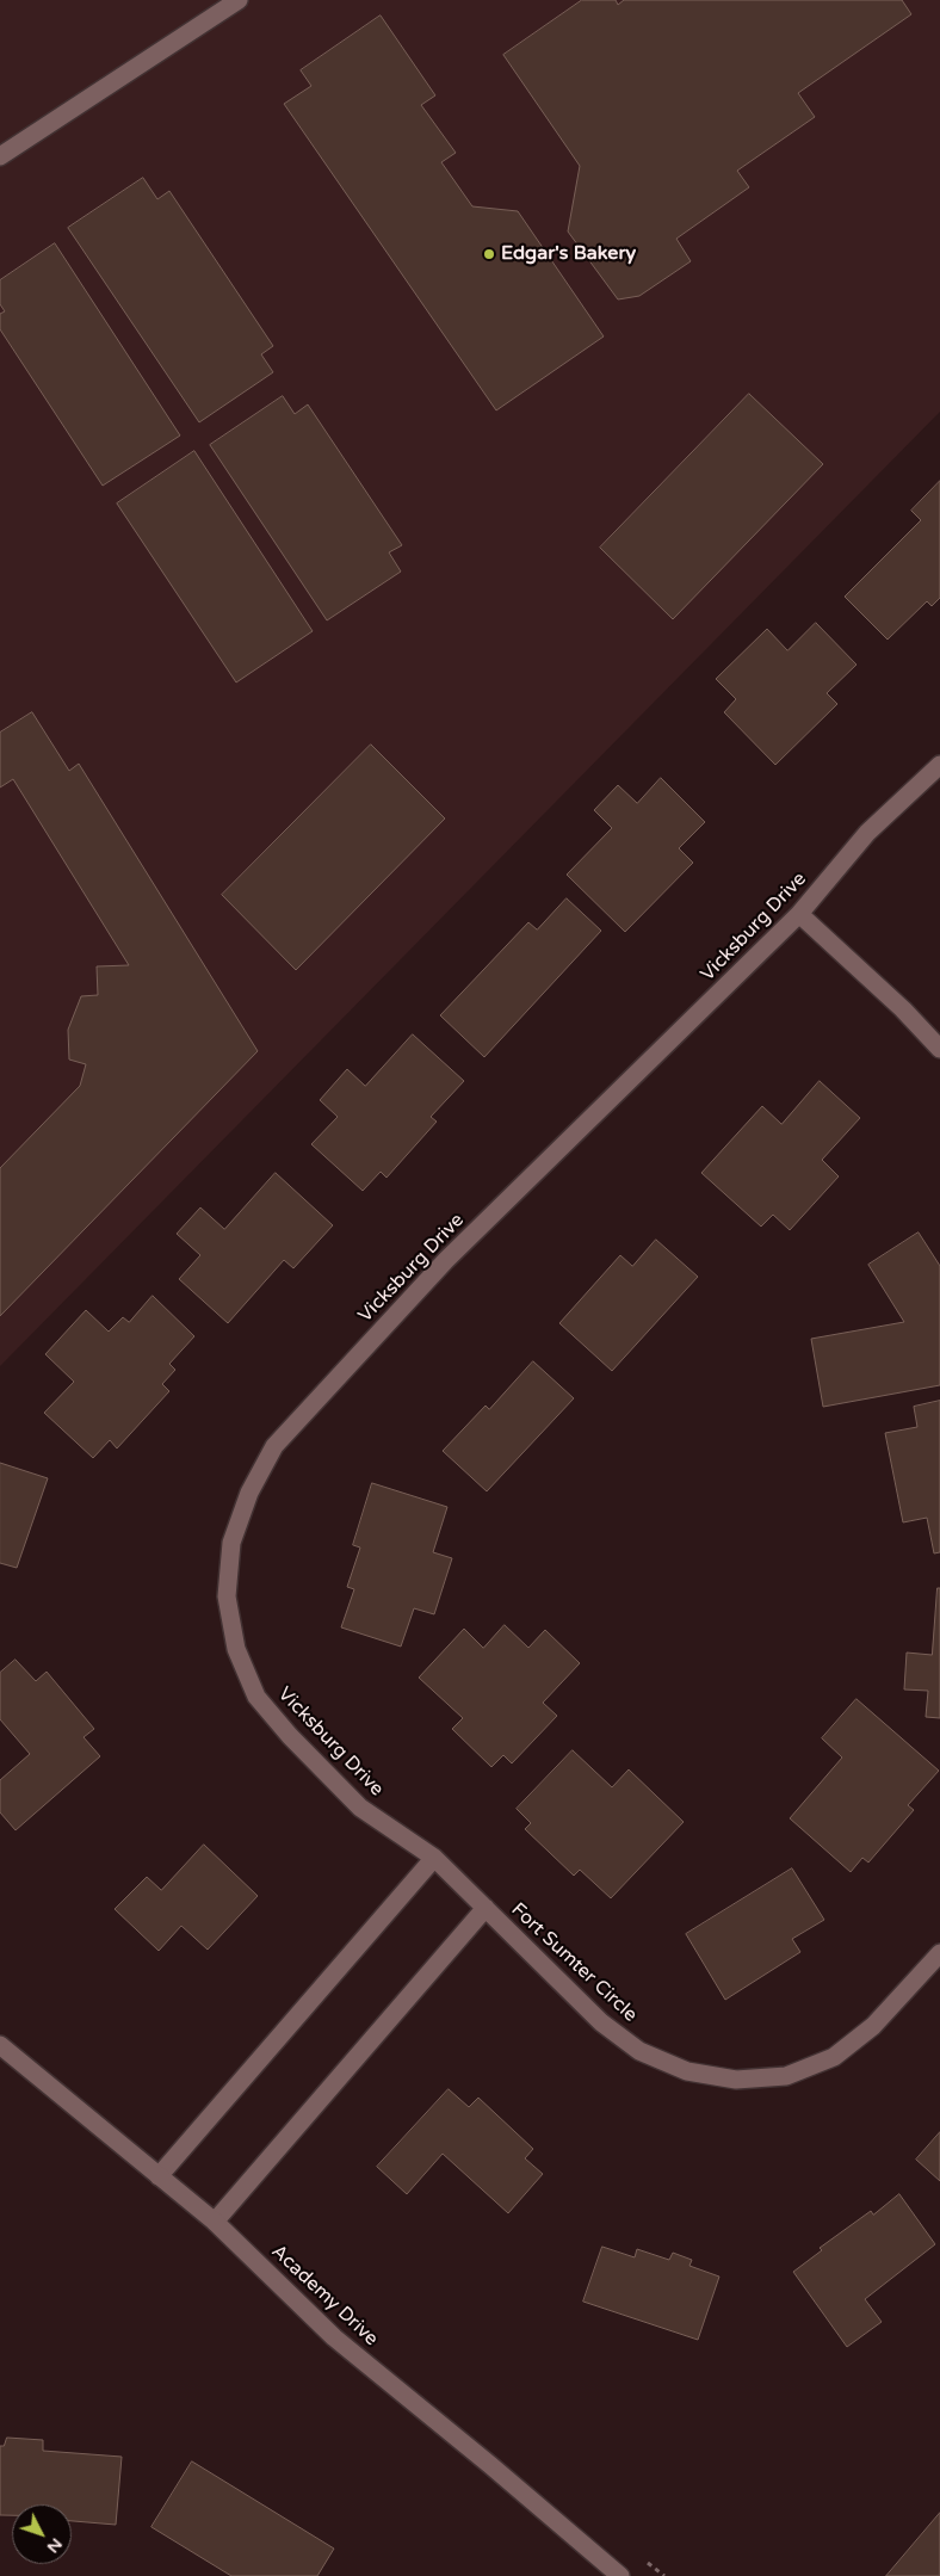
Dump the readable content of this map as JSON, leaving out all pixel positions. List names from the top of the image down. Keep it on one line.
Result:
{"streets":{"street":["Vicksburg Drive","Fort Sumter Circle","Academy Drive"]},"crossings":[["Vicksburg Drive","Fort Sumter Circle"]],"places":["Edgar's Bakery"],"north":"bottom right"}
